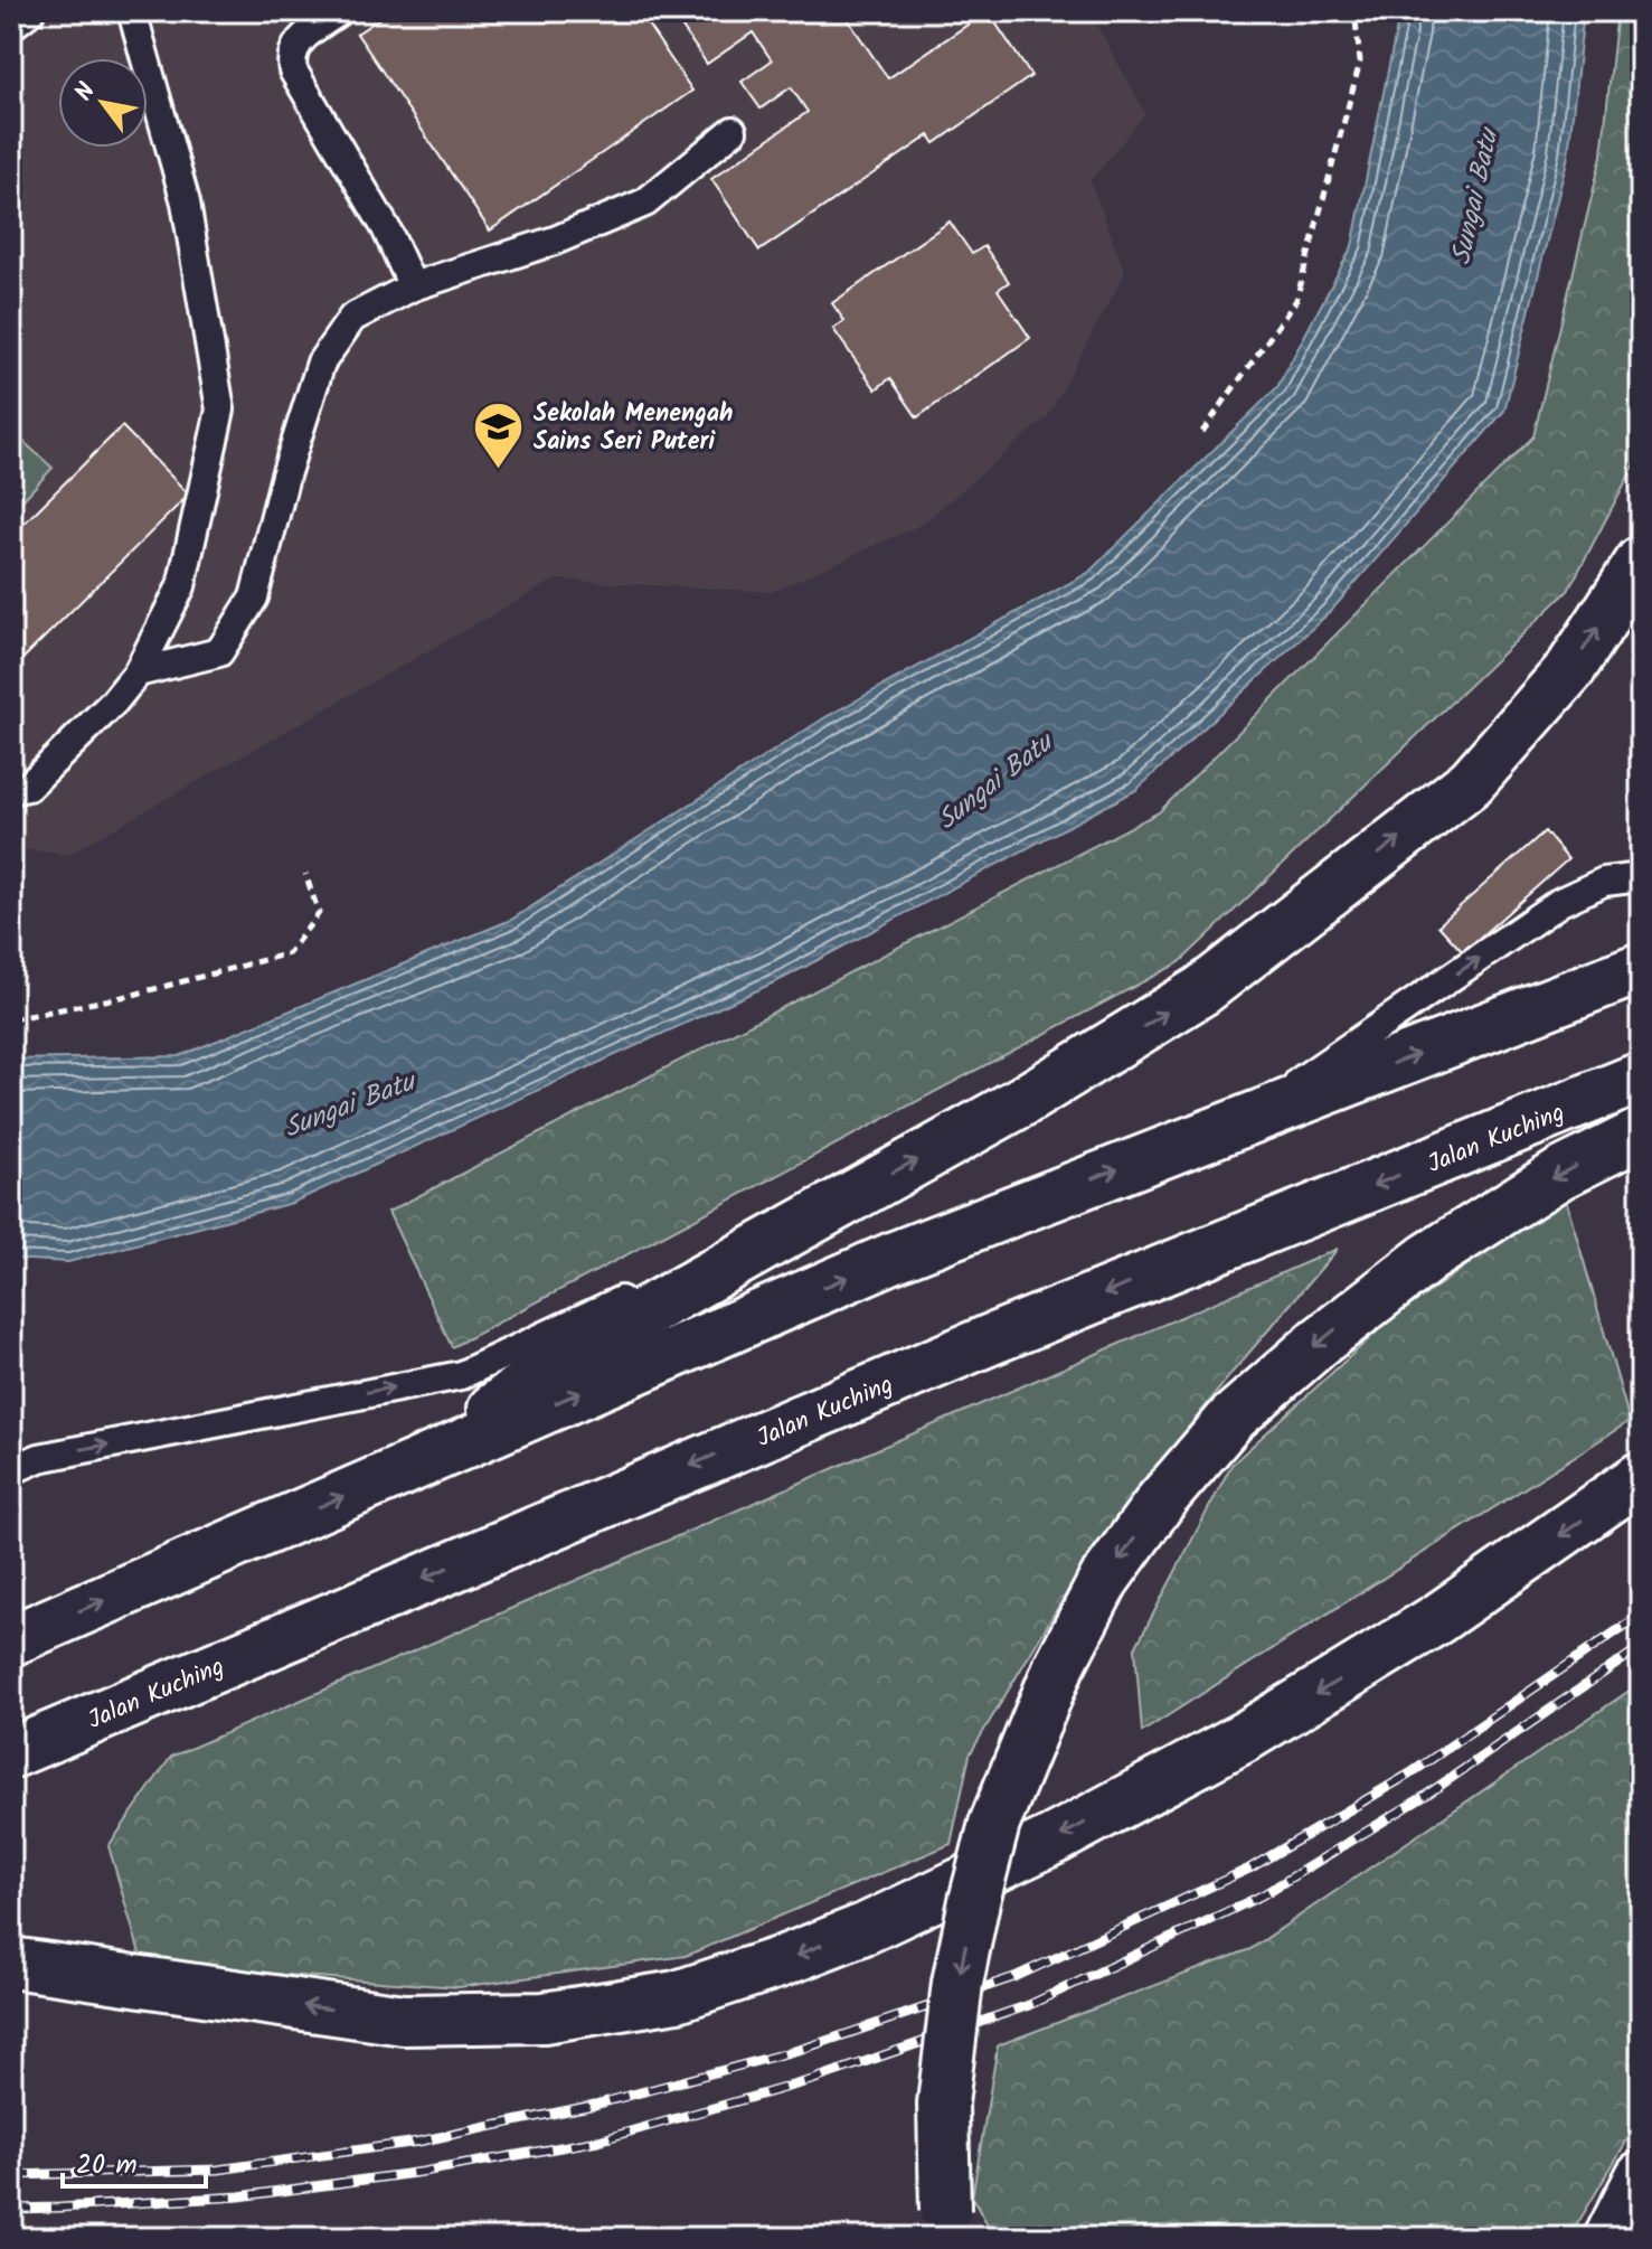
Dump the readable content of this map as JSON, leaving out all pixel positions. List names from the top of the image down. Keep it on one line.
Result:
{"streets":{"highway":["Jalan Kuching"]},"water":["Sungai Batu"],"places":{"school or university":["Sekolah Menengah Sains Seri Puteri"]},"scale_bar":"20 m","north":"top left"}
